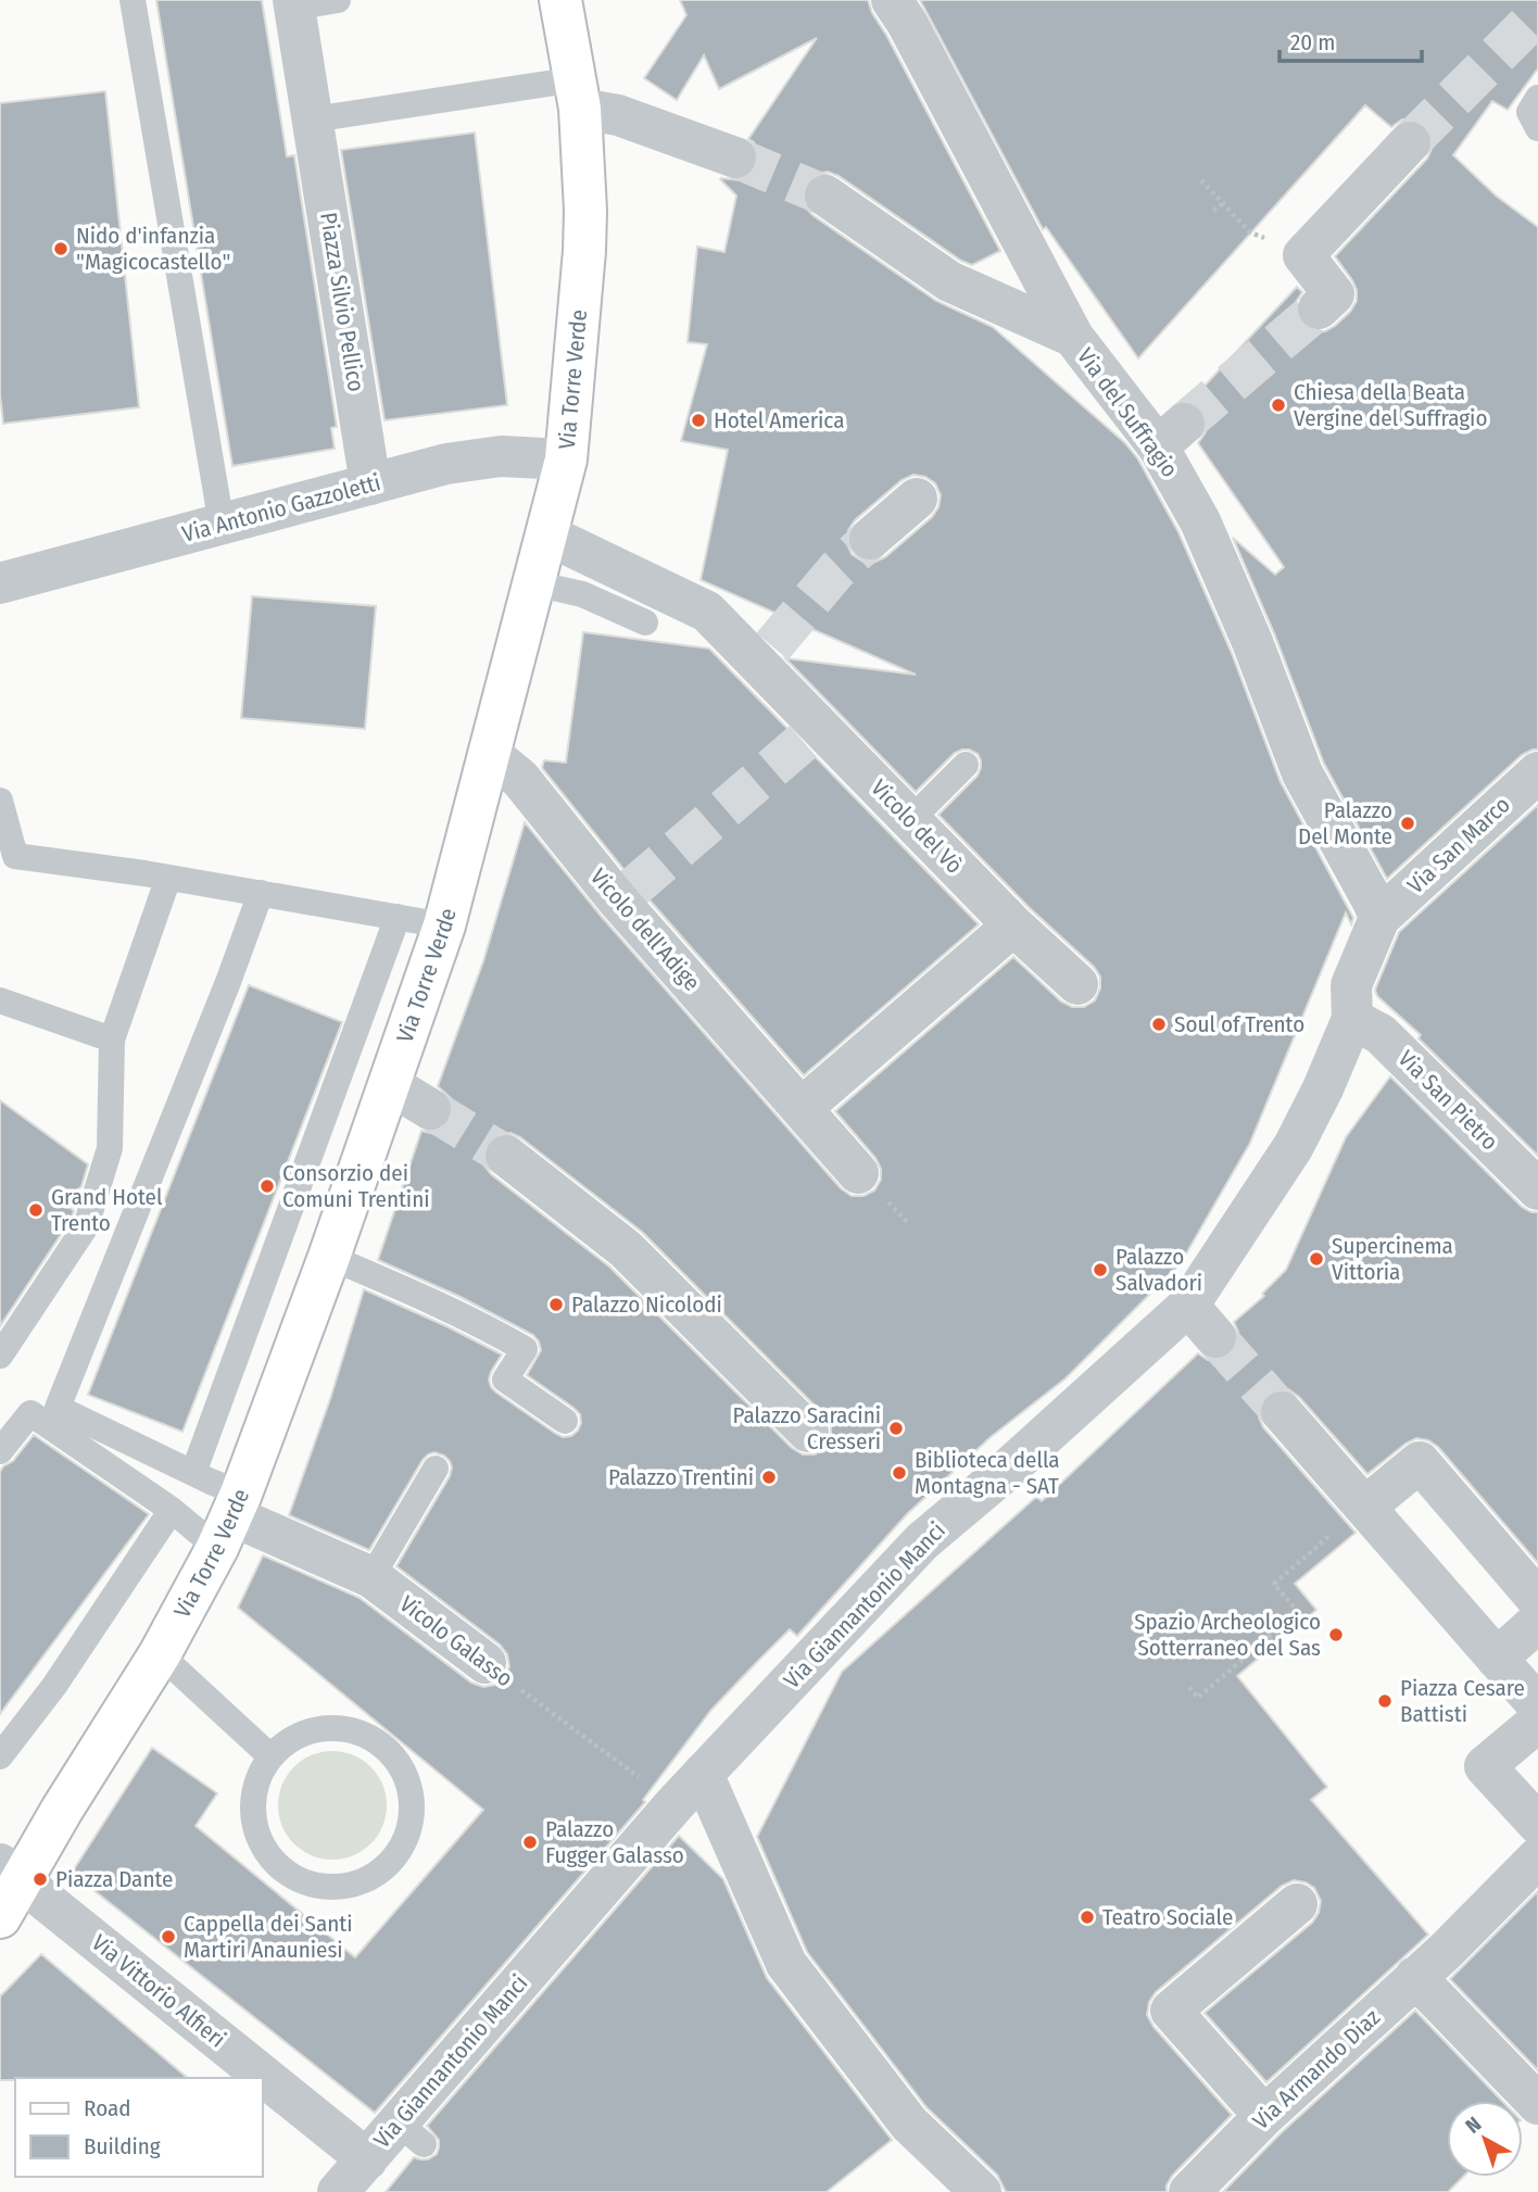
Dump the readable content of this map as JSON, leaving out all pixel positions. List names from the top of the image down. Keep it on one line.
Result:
{"streets":{"main road":["Via Torre Verde"],"street":["Piazza Silvio Pellico","Via del Suffragio","Via Antonio Gazzoletti","Vicolo del Vò","Via San Marco","Vicolo dell'Adige","Via San Pietro","Via Giannantonio Manci","Vicolo Galasso","Via Vittorio Alfieri","Via Armando Diaz"]},"crossings":[["Piazza Silvio Pellico","Via Antonio Gazzoletti"],["Via Torre Verde","Via Antonio Gazzoletti"],["Via Torre Verde","Vicolo del Vò"],["Via Torre Verde","Vicolo dell'Adige"],["Via Torre Verde","Vicolo Galasso"],["Via Torre Verde","Via Vittorio Alfieri"],["Via del Suffragio","Via San Marco"],["Via del Suffragio","Via Giannantonio Manci"],["Via San Marco","Via Giannantonio Manci"],["Via San Pietro","Via Giannantonio Manci"],["Via Giannantonio Manci","Via Vittorio Alfieri"]],"places":["Nido d'infanzia \"Magicocastello\"","Chiesa della Beata Vergine del Suffragio","Hotel America","Palazzo Del Monte","Soul of Trento","Consorzio dei Comuni Trentini","Grand Hotel Trento","Supercinema Vittoria","Palazzo Salvadori","Palazzo Nicolodi","Palazzo Saracini Cresseri","Biblioteca della Montagna - SAT","Palazzo Trentini","Spazio Archeologico Sotterraneo del Sas","Piazza Cesare Battisti","Palazzo Fugger Galasso","Piazza Dante","Teatro Sociale","Cappella dei Santi Martiri Anauniesi"],"legend":["Road","Building"],"scale_bar":"20 m","north":"top left"}
